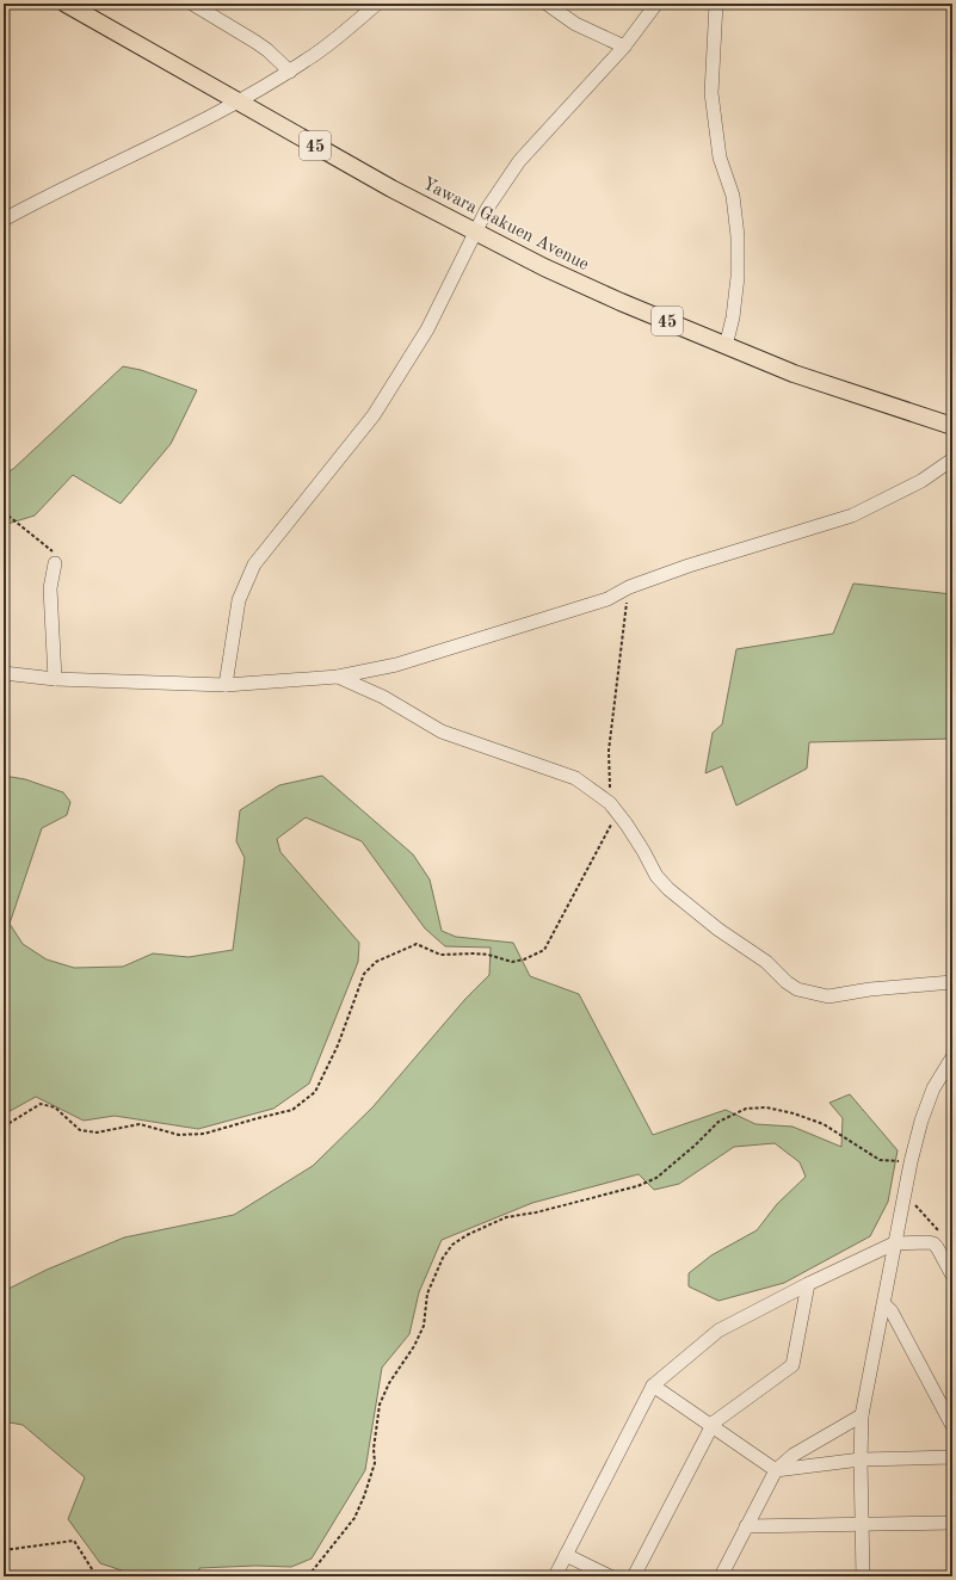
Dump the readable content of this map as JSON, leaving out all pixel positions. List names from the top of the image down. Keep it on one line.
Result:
{"streets":{"main road":["45","Yawara Gakuen Avenue"]}}
